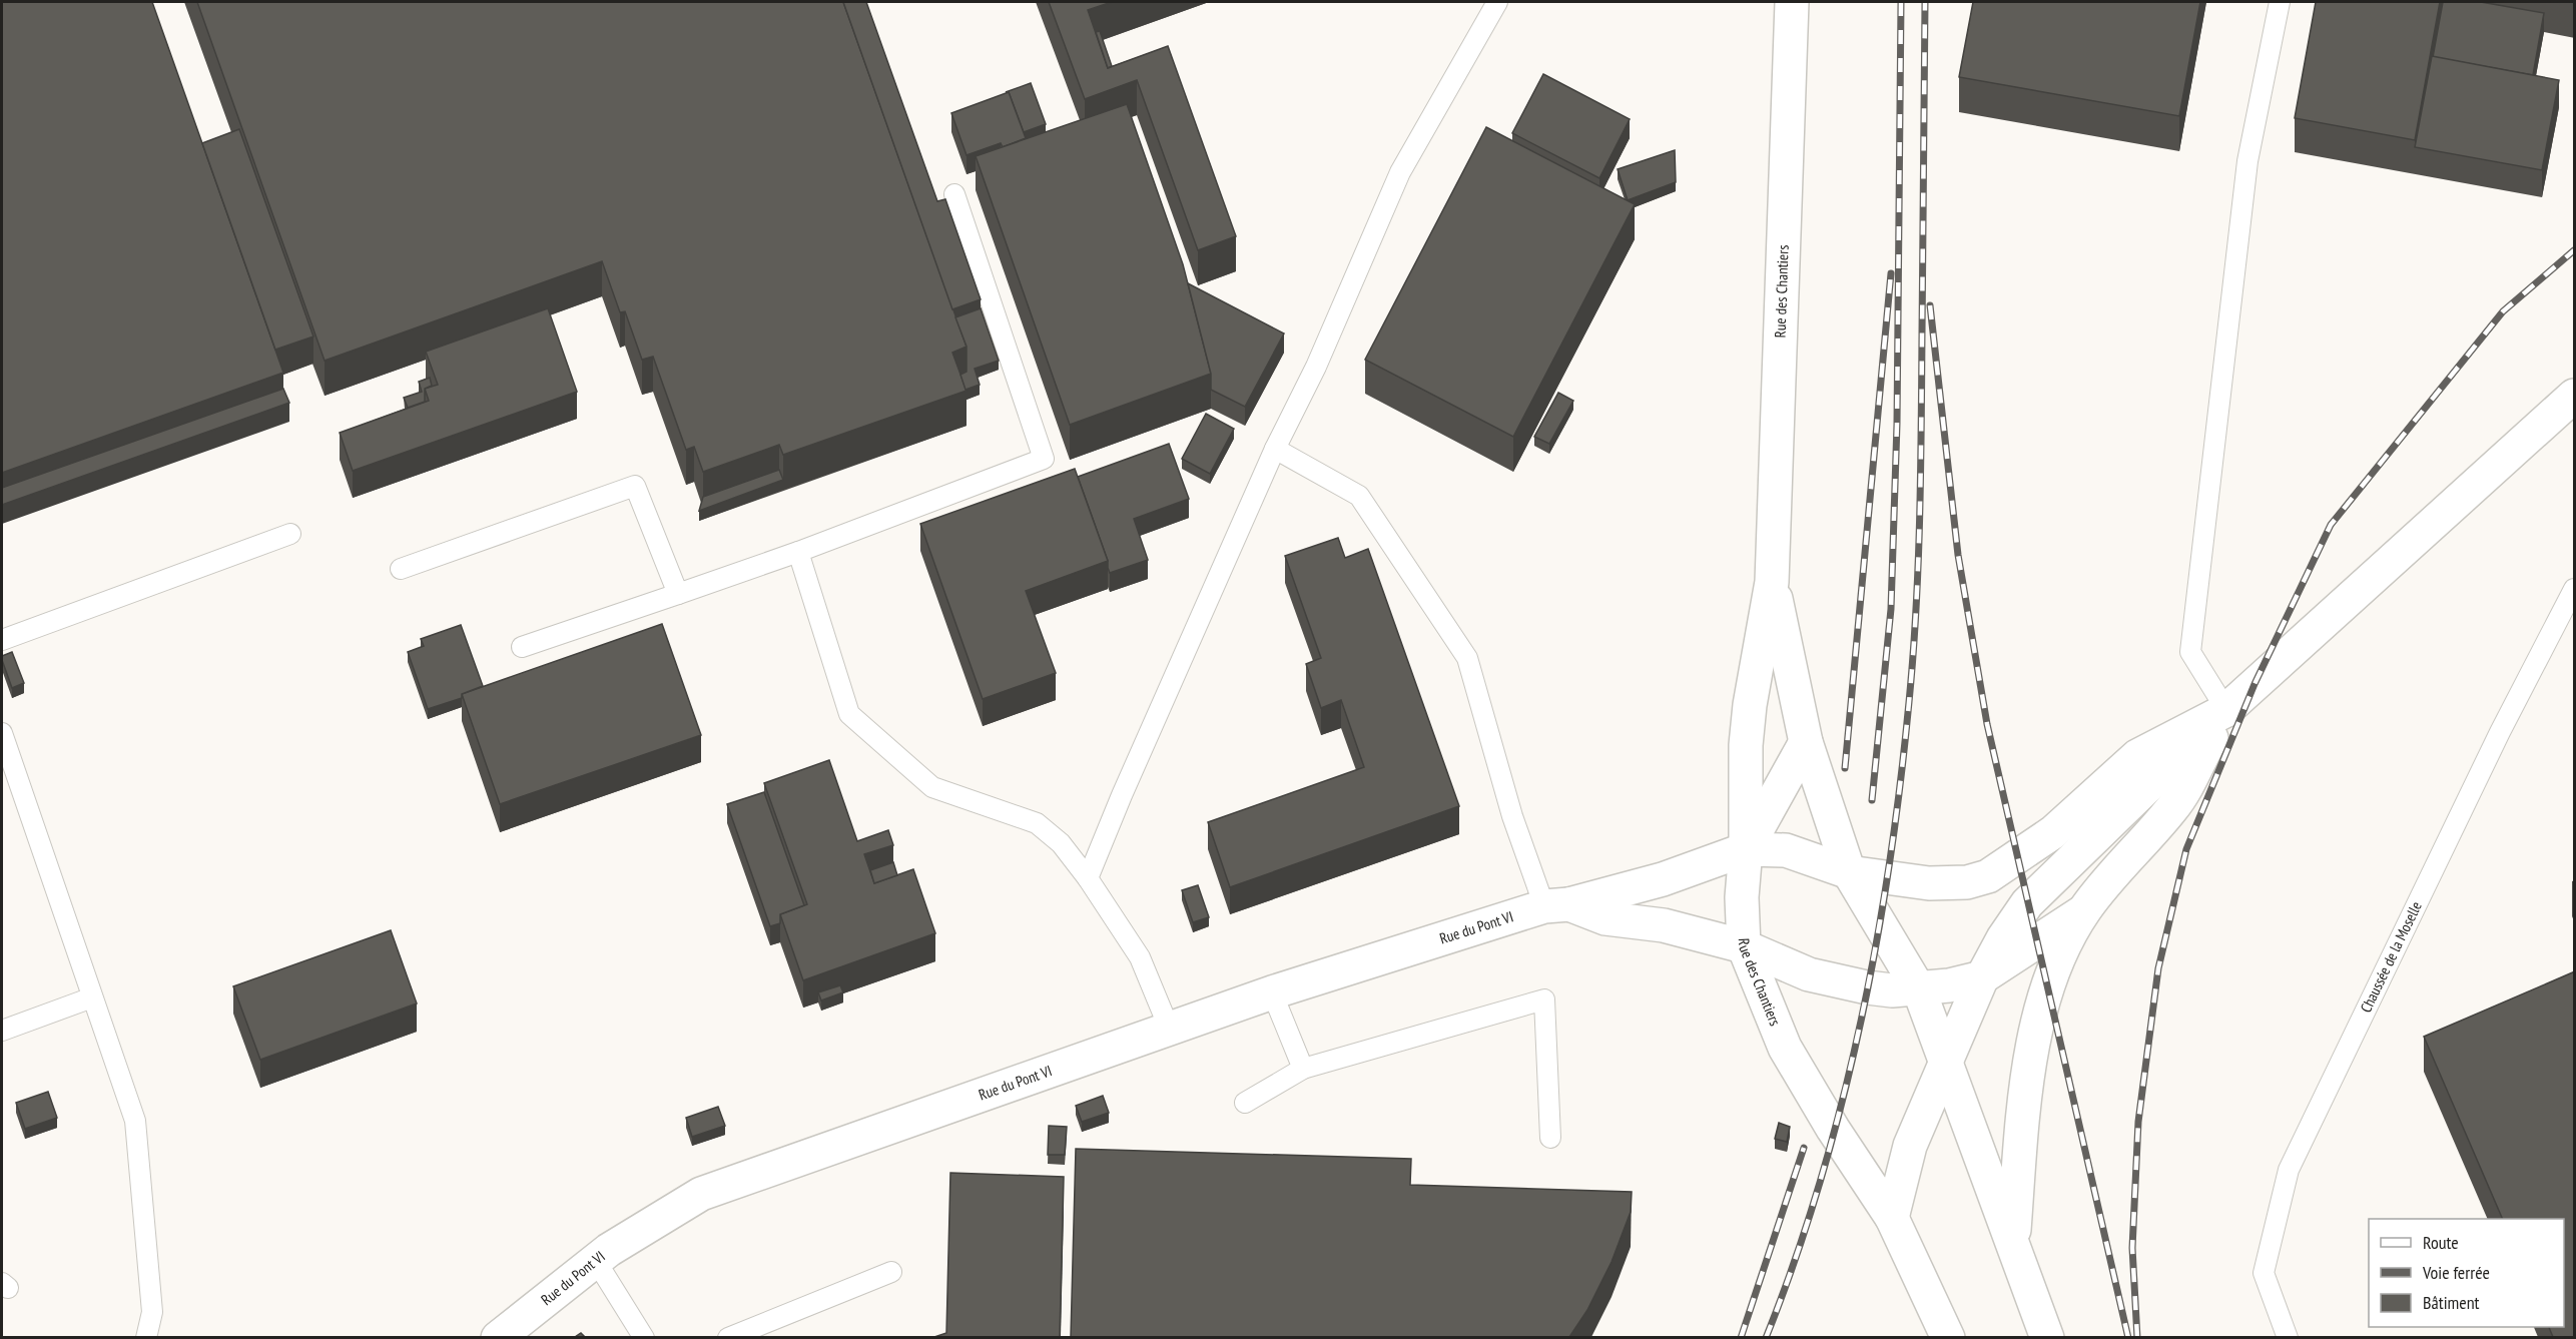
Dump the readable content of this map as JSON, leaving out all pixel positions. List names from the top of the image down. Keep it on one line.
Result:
{"streets":{"street":["Rue des Chantiers","Rue du Pont VI"],"lane":["Chaussée de la Moselle"]},"crossings":[["Rue des Chantiers","Rue du Pont VI"]],"legend":["Route","Voie ferrée","Bâtiment"]}
